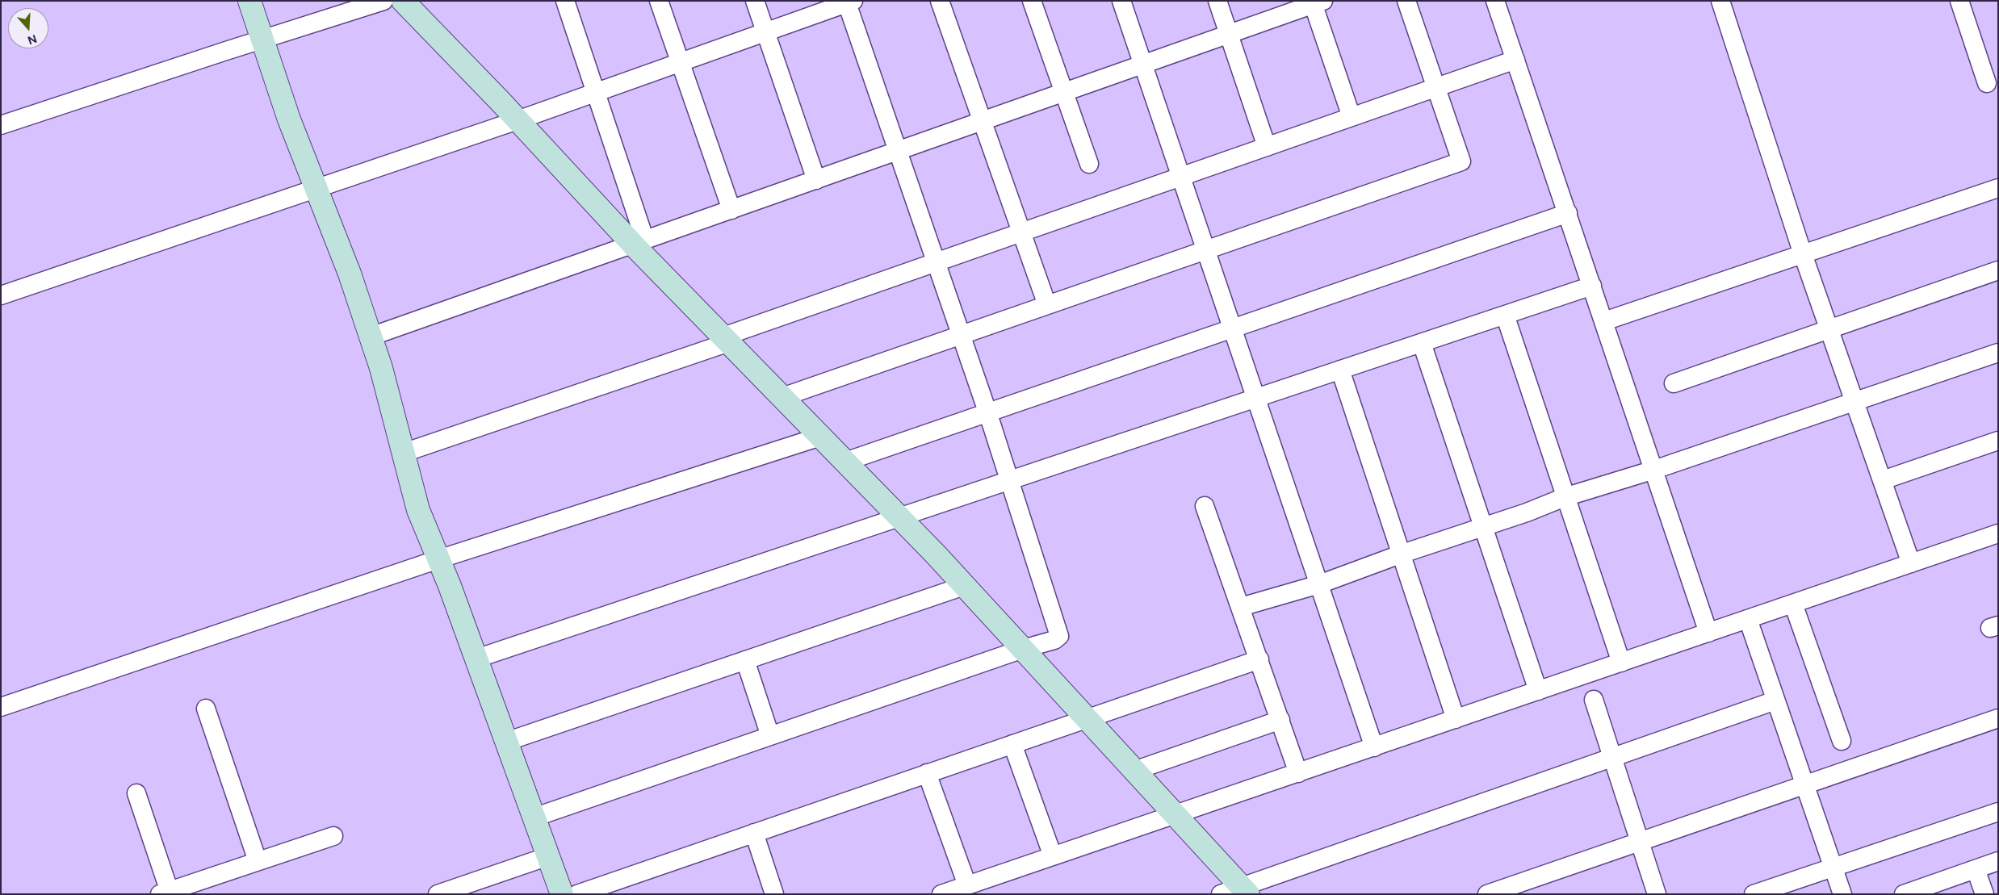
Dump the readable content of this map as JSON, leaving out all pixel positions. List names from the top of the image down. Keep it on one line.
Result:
{"north":"bottom"}
